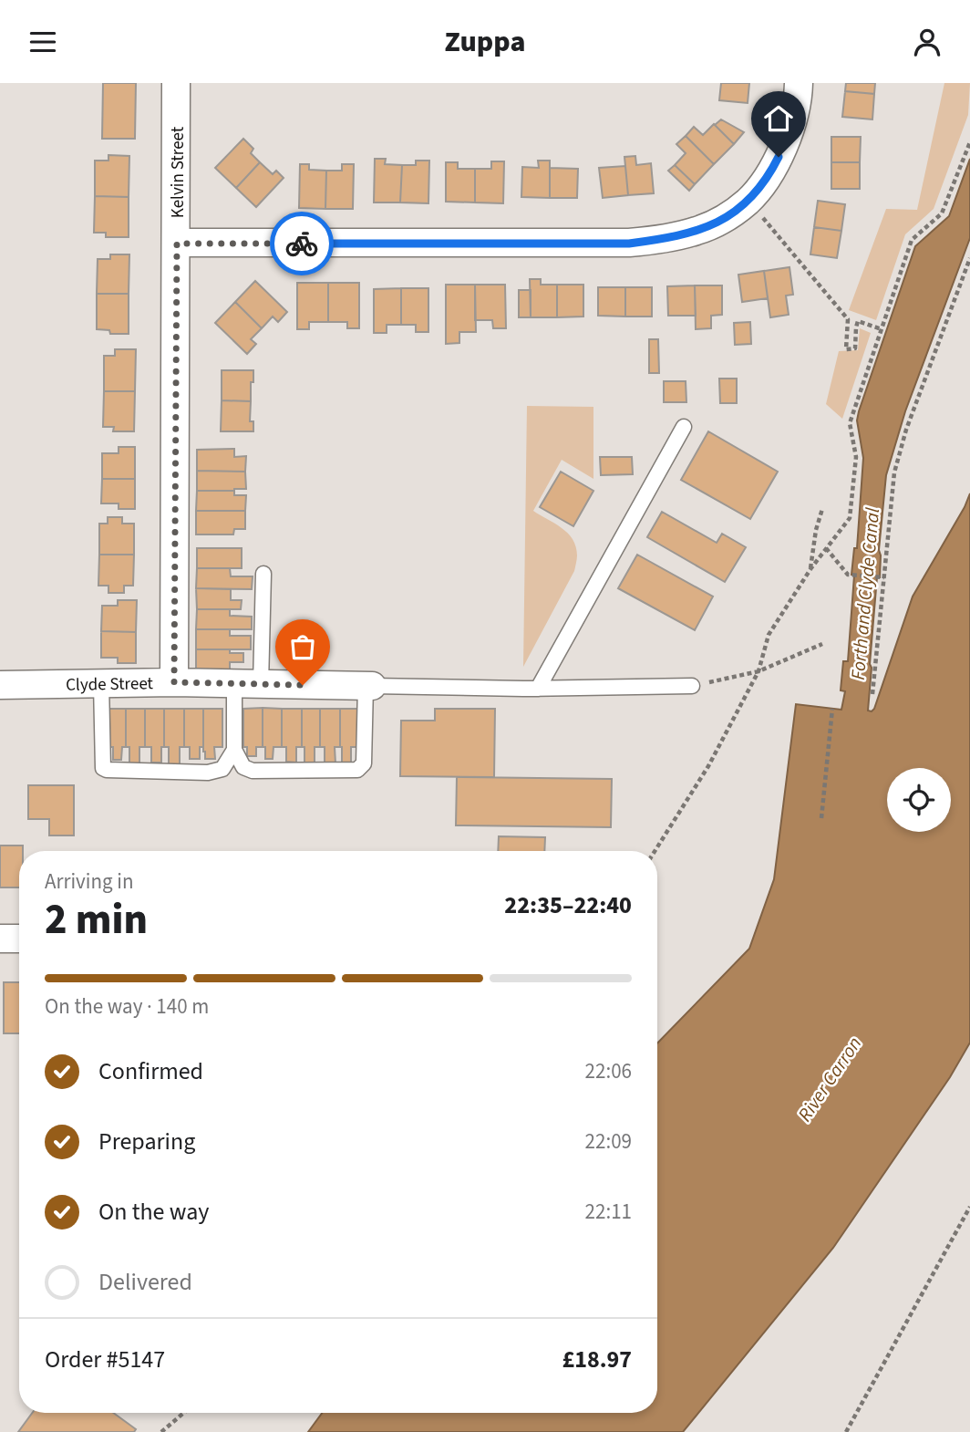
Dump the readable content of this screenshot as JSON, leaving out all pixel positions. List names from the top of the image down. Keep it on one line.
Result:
{"streets":{"street":["Kelvin Street","Clyde Street"]},"crossings":[["Kelvin Street","Clyde Street"]],"water":["Forth and Clyde Canal","River Carron"],"page":{"header":"Zuppa","heading":["2 min","Arriving in","22:35–22:40"],"panel":["Order #5147","£18.97"],"bar":"On the way · 140 m","list":[["Confirmed","22:06"],["Preparing","22:09"],["On the way","22:11"],"Delivered"]}}
